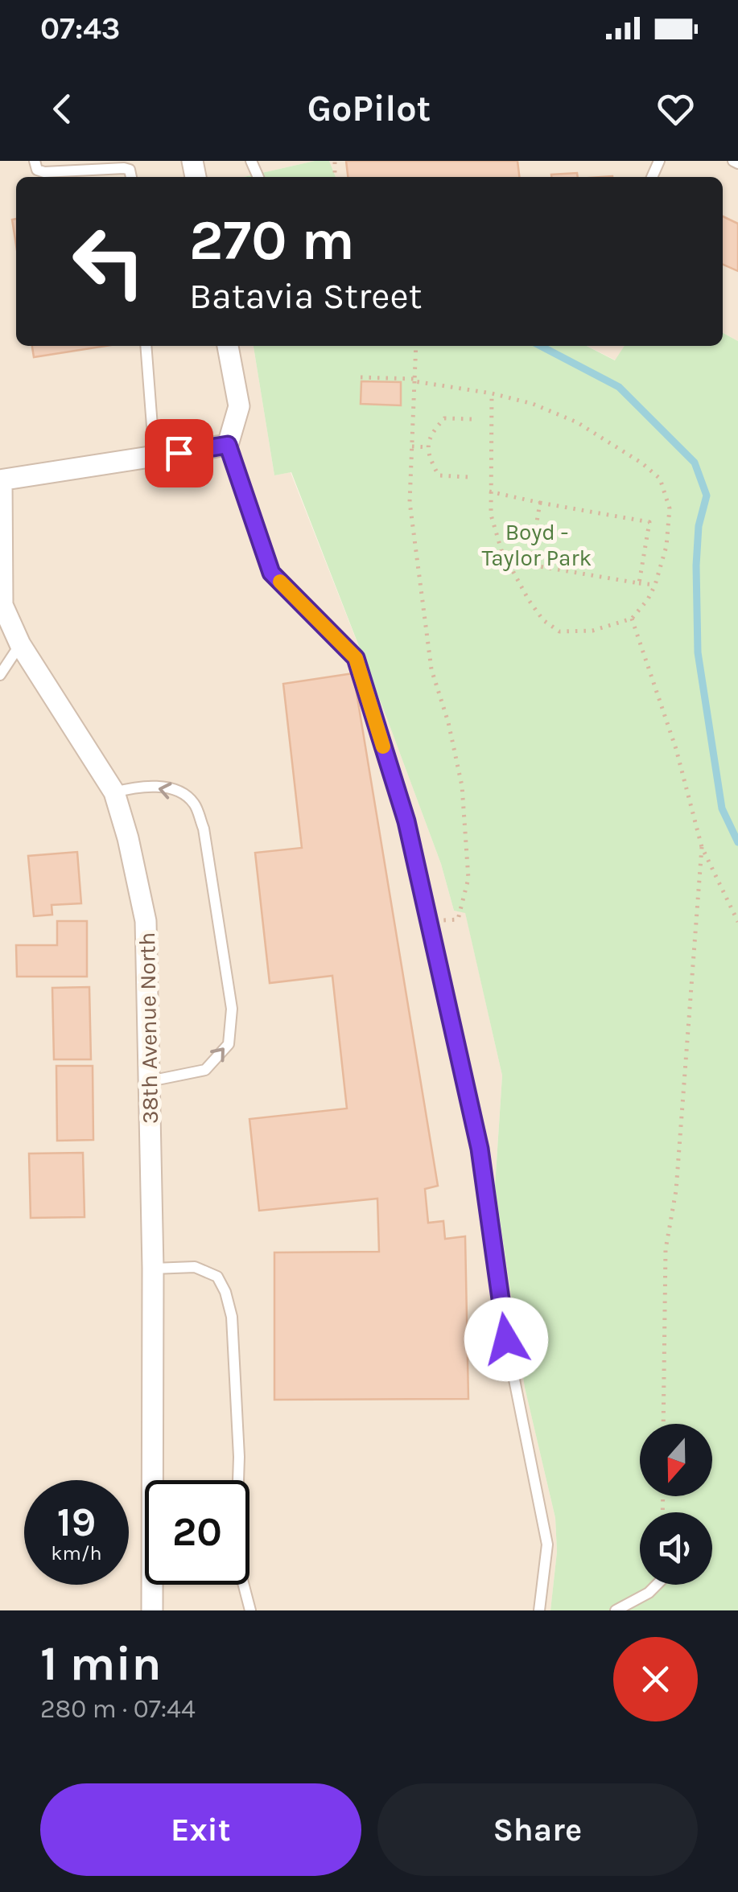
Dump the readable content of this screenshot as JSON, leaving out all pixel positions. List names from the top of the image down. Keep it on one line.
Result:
{"streets":{"street":["38th Avenue North"]},"parks":["Boyd - Taylor Park"],"north":"bottom","page":{"status":"07:43","header":"GoPilot","turn":["270 m","Batavia Street"],"speed":"19 km/h","limit":"20","heading":["1 min","280 m · 07:44"],"buttons":["Exit","Share"]}}
